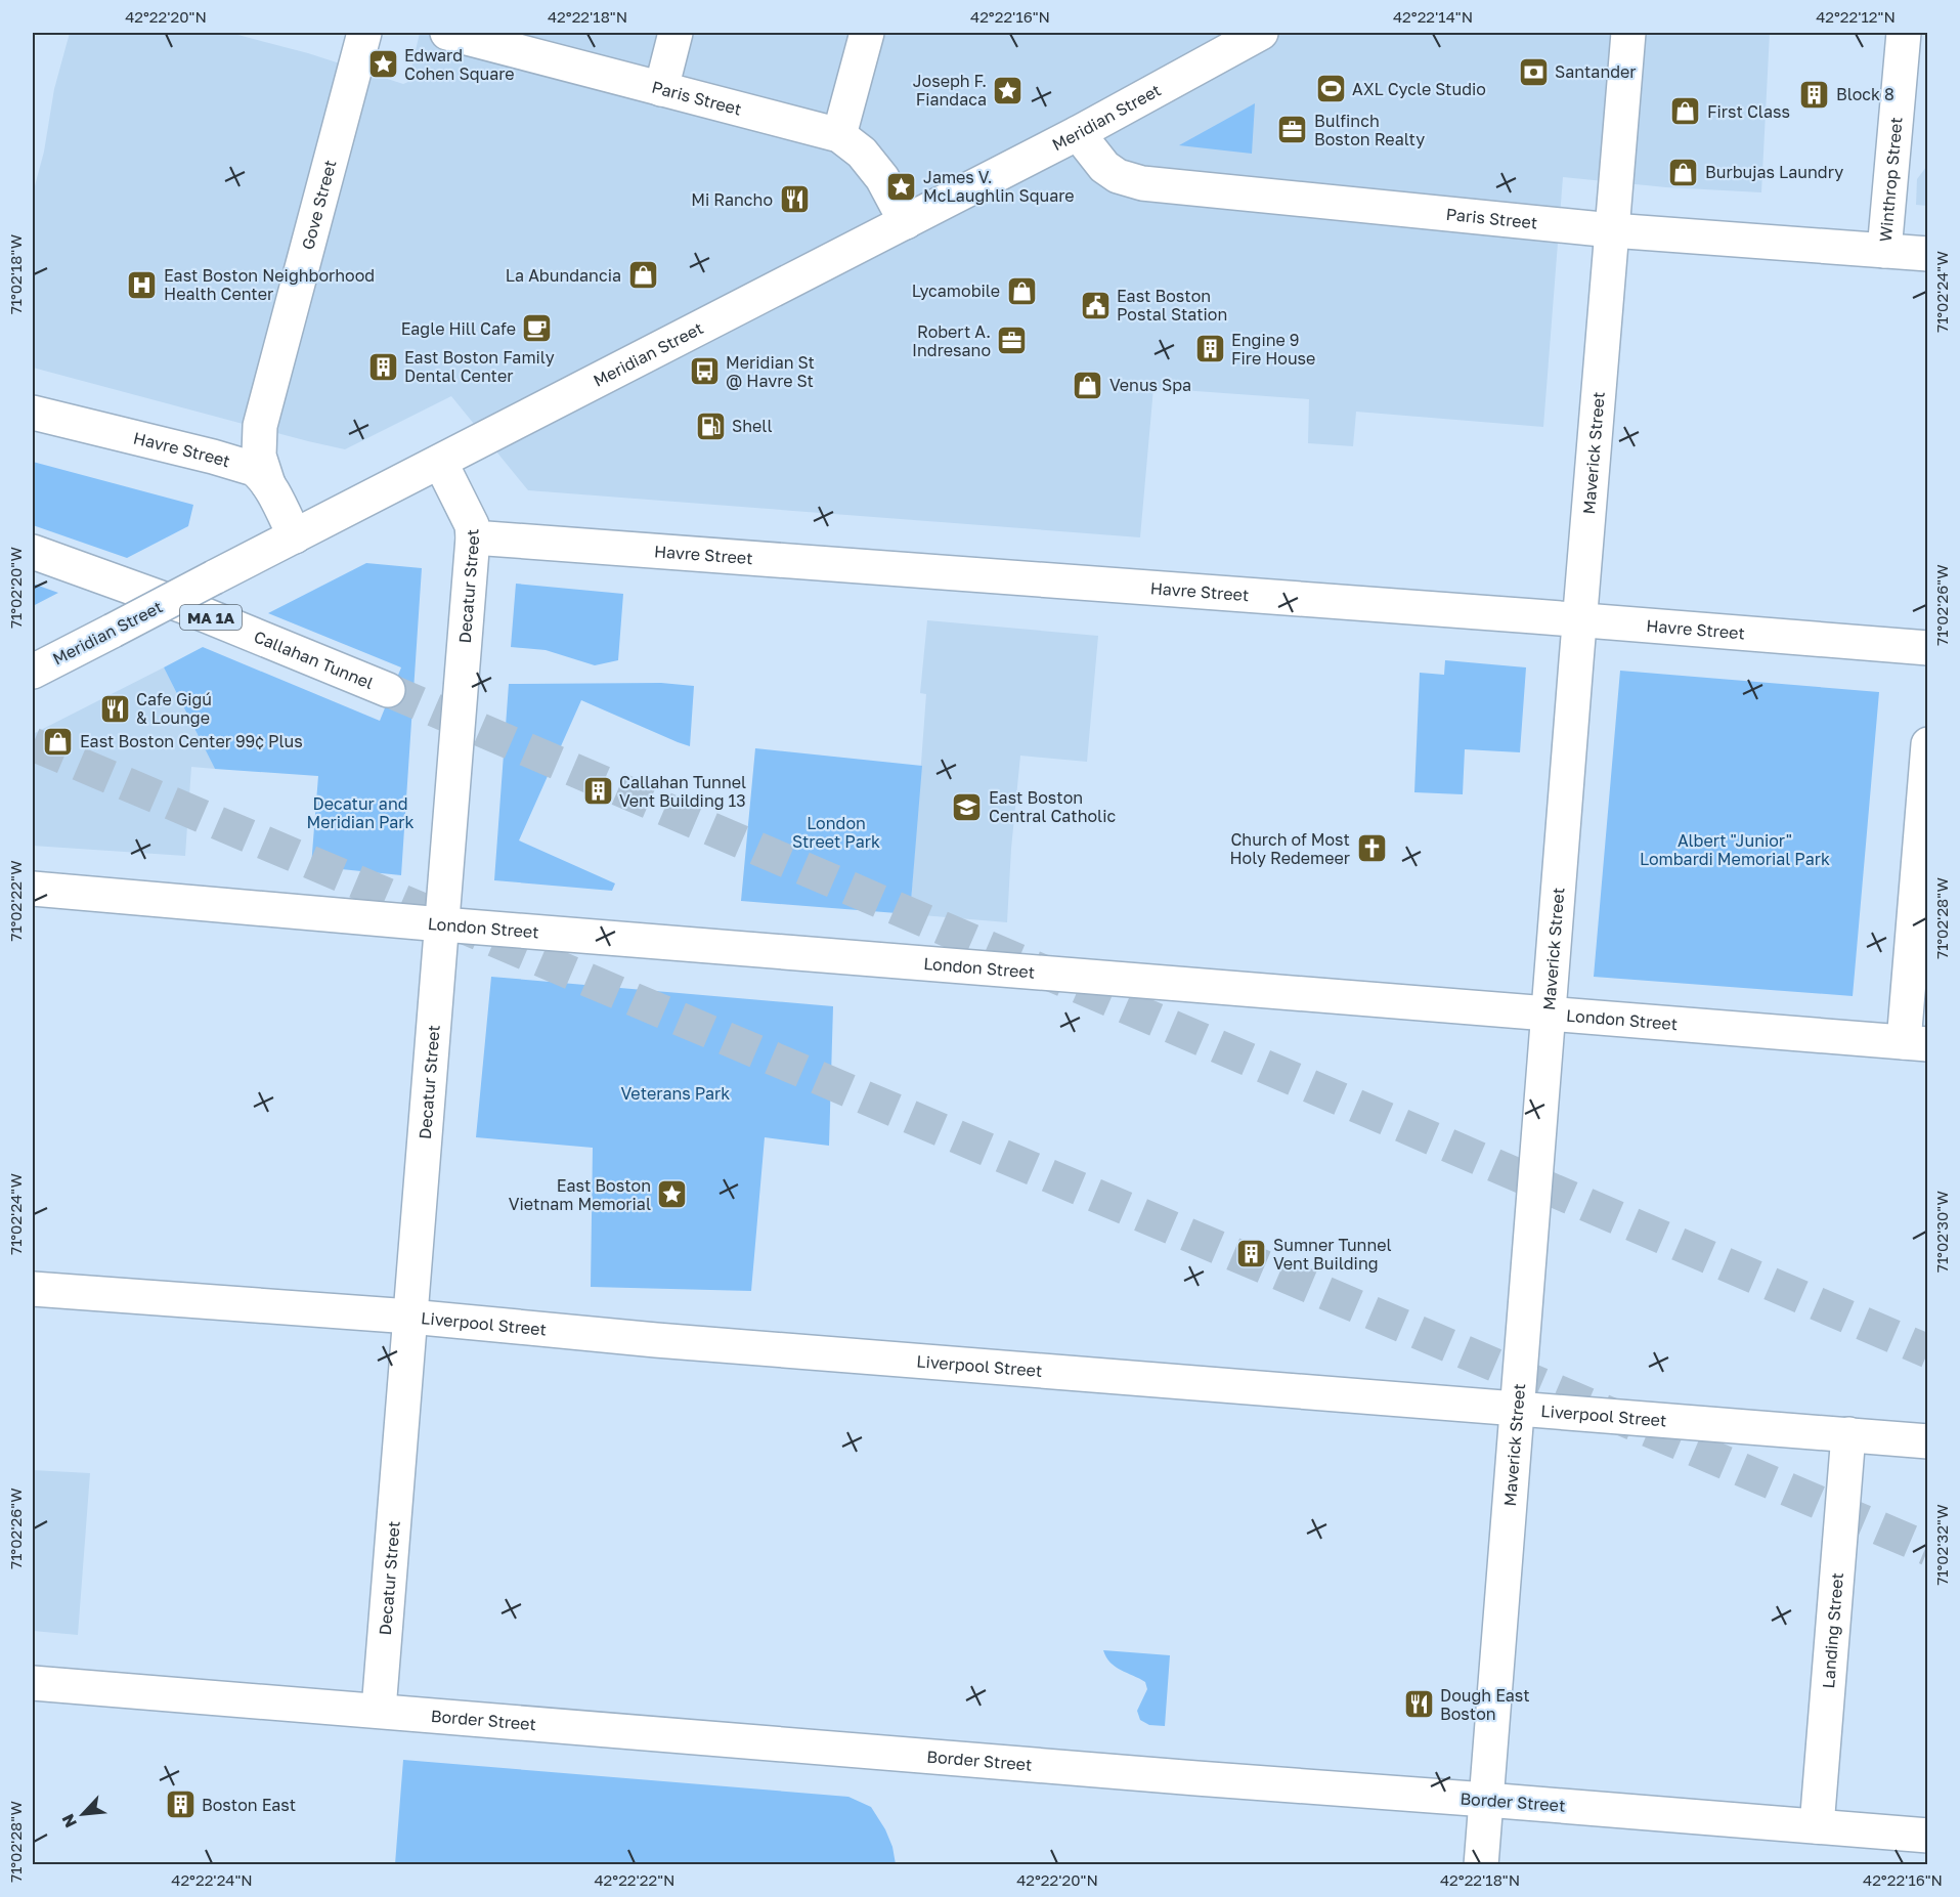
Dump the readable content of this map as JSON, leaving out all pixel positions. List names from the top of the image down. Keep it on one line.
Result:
{"streets":{"main road":["Paris Street","Meridian Street","Winthrop Street","Gove Street","Havre Street","Maverick Street","Decatur Street","MA 1A","Callahan Tunnel","London Street","Liverpool Street","Landing Street","Border Street"]},"crossings":[["Paris Street","Meridian Street"],["Paris Street","Winthrop Street"],["Paris Street","Maverick Street"],["Meridian Street","Havre Street"],["Meridian Street","Decatur Street"],["Gove Street","Havre Street"],["Havre Street","Maverick Street"],["Havre Street","Decatur Street"],["Maverick Street","London Street"],["Maverick Street","Liverpool Street"],["Maverick Street","Border Street"],["Decatur Street","London Street"],["Decatur Street","Liverpool Street"],["Decatur Street","Border Street"],["Liverpool Street","Landing Street"],["Landing Street","Border Street"]],"parks":["Decatur and Meridian Park","London Street Park","Albert \"Junior\" Lombardi Memorial Park","Veterans Park"],"places":{"place":["Edward Cohen Square","Joseph F. Fiandaca","James V. McLaughlin Square","East Boston Vietnam Memorial"],"bank":["Santander"],"sports":["AXL Cycle Studio"],"building":["Block 8","Engine 9 Fire House","East Boston Family Dental Center","Callahan Tunnel Vent Building 13","Sumner Tunnel Vent Building","Boston East"],"shop":["First Class","Burbujas Laundry","La Abundancia","Lycamobile","Venus Spa","East Boston Center 99¢ Plus"],"office":["Bulfinch Boston Realty","Robert A. Indresano"],"restaurant":["Mi Rancho","Cafe Gigú & Lounge","Dough East Boston"],"hospital":["East Boston Neighborhood Health Center"],"public building":["East Boston Postal Station"],"cafe":["Eagle Hill Cafe"],"bus stop":["Meridian St @ Havre St"],"fuel station":["Shell"],"school or university":["East Boston Central Catholic"],"church":["Church of Most Holy Redemeer"]},"north":"bottom left","coordinates":["42°22'20\"N","42°22'18\"N","42°22'16\"N","42°22'14\"N","42°22'12\"N","71°02'18\"W","71°02'24\"W","71°02'20\"W","71°02'26\"W","71°02'22\"W","71°02'28\"W","71°02'30\"W","71°02'32\"W","42°22'24\"N","42°22'22\"N"]}
